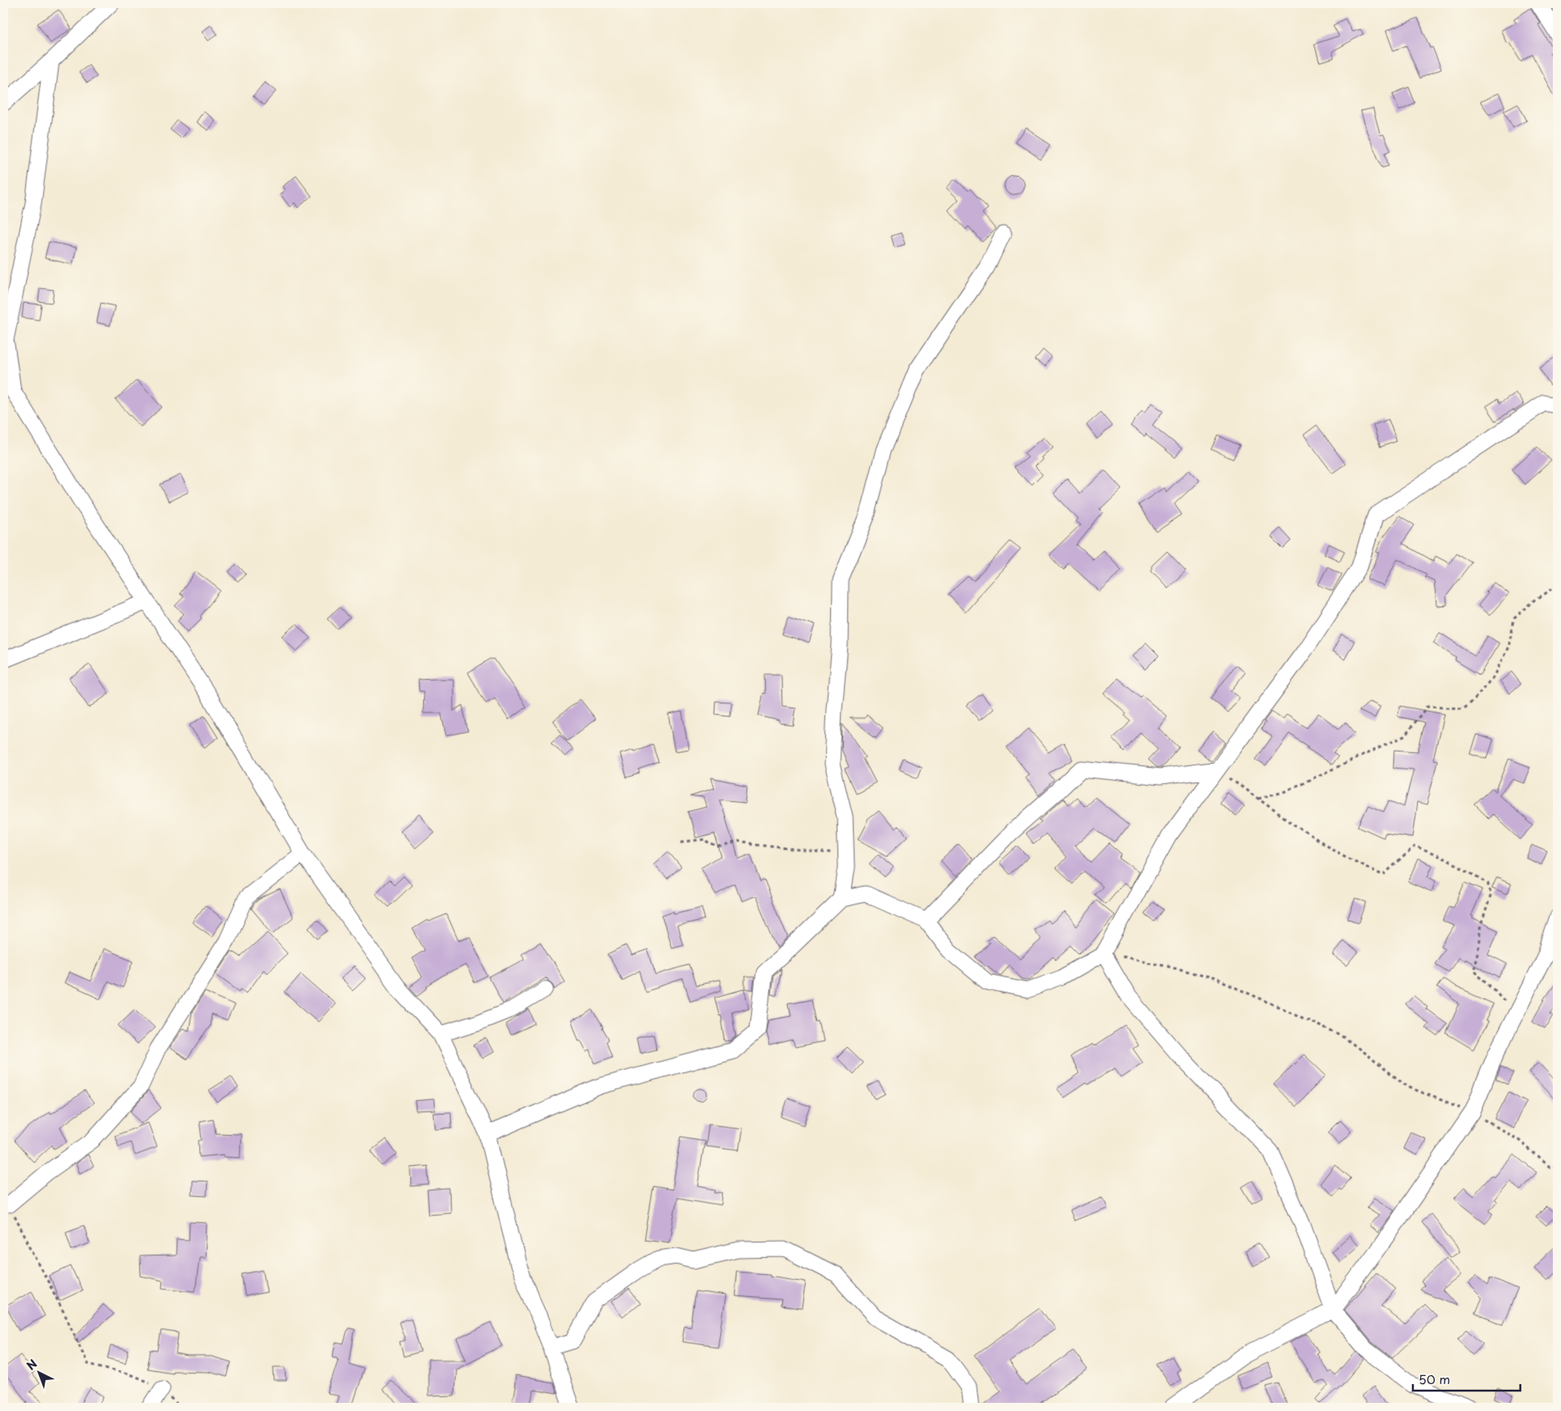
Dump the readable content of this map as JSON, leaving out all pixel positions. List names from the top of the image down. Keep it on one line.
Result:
{"scale_bar":"50 m","north":"top left"}
